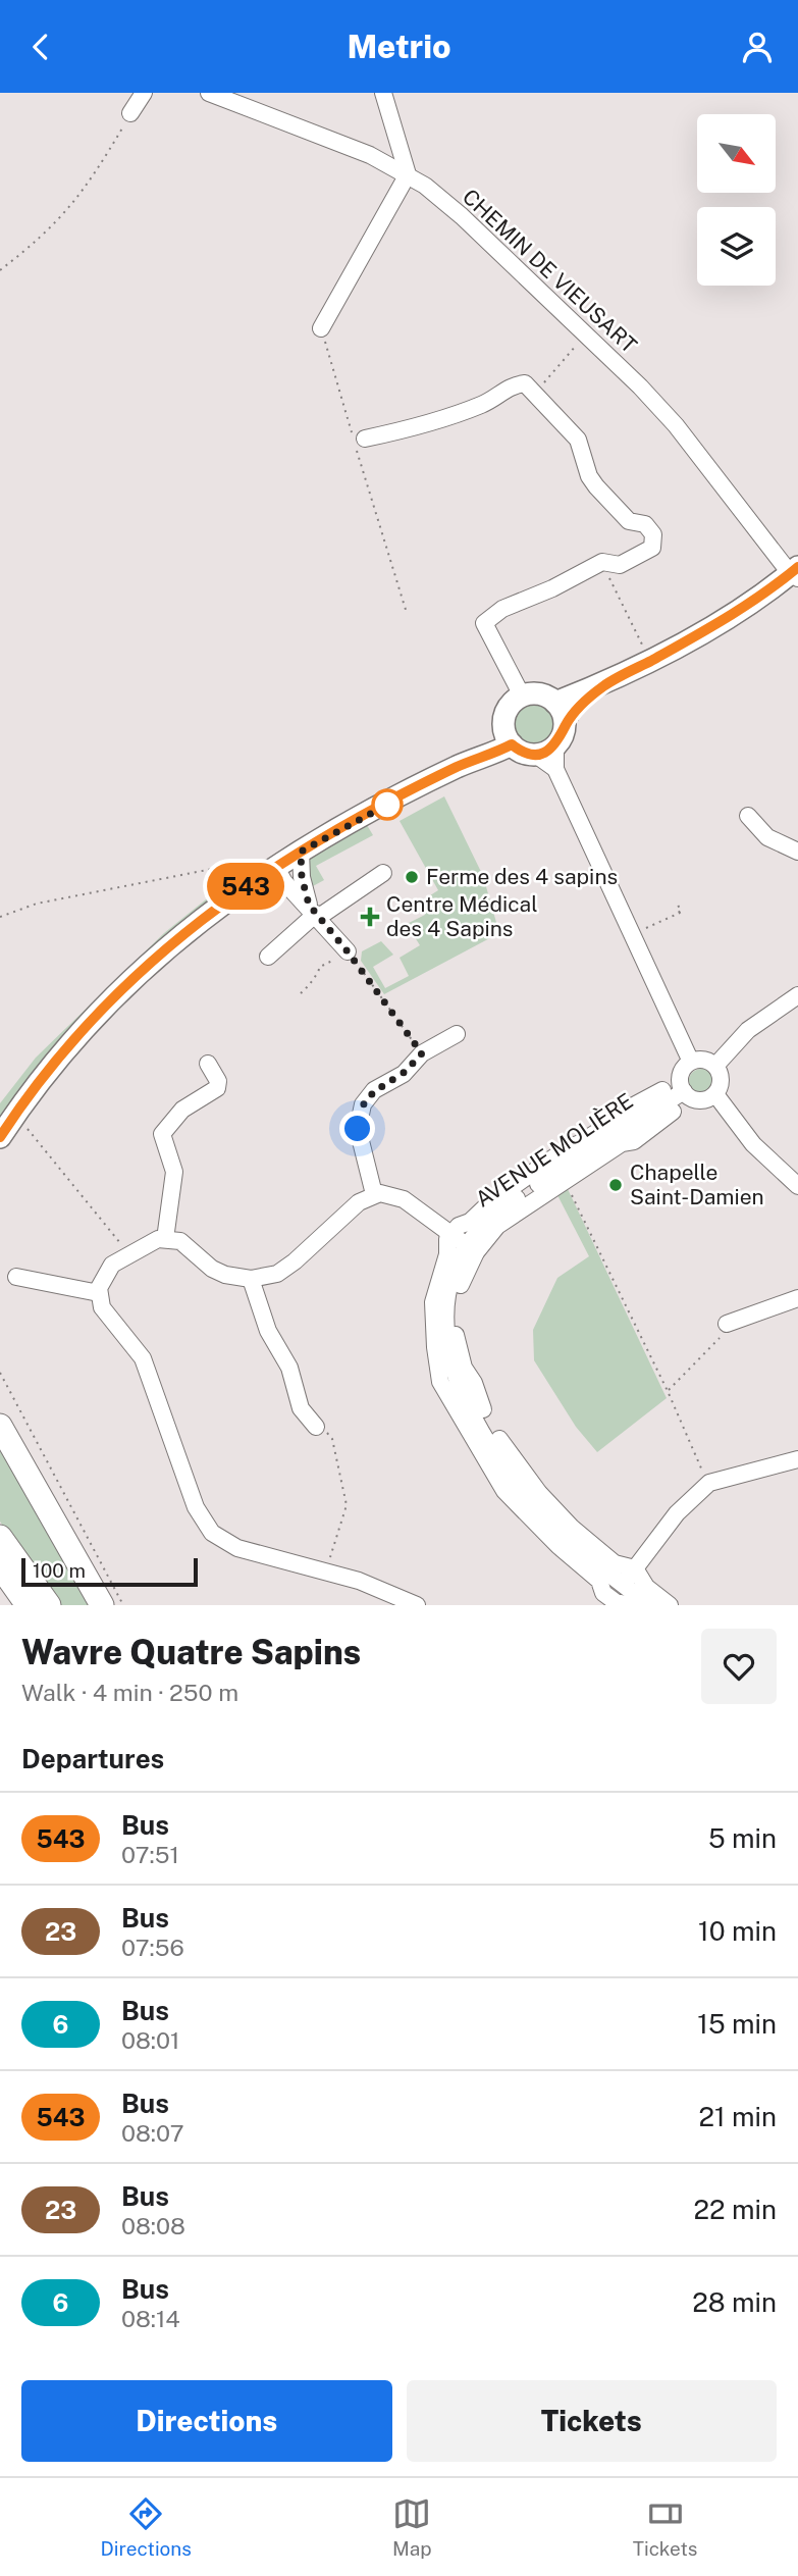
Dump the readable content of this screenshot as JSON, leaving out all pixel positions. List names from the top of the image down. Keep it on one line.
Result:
{"streets":{"street":["CHEMIN DE VIEUSART","AVENUE MOLIÈRE"]},"places":{"other":["Ferme des 4 sapins","Chapelle Saint-Damien"],"health":["Centre Médical des 4 Sapins"]},"lines":["bus line 543"],"scale_bar":"100 m","north":"bottom right","page":{"header":"Metrio","on_map":"543","scale":"100 m","heading":[["Wavre Quatre Sapins","Walk · 4 min · 250 m"],"Departures"],"list":[{"mark":"543","name":"Bus","note":"07:51","value":"5 min"},{"mark":"23","name":"Bus","note":"07:56","value":"10 min"},{"mark":"6","name":"Bus","note":"08:01","value":"15 min"},{"mark":"543","name":"Bus","note":"08:07","value":"21 min"},{"mark":"23","name":"Bus","note":"08:08","value":"22 min"},{"mark":"6","name":"Bus","note":"08:14","value":"28 min"}],"buttons":["Directions","Tickets"],"tabs":["Directions","Map","Tickets"]}}
